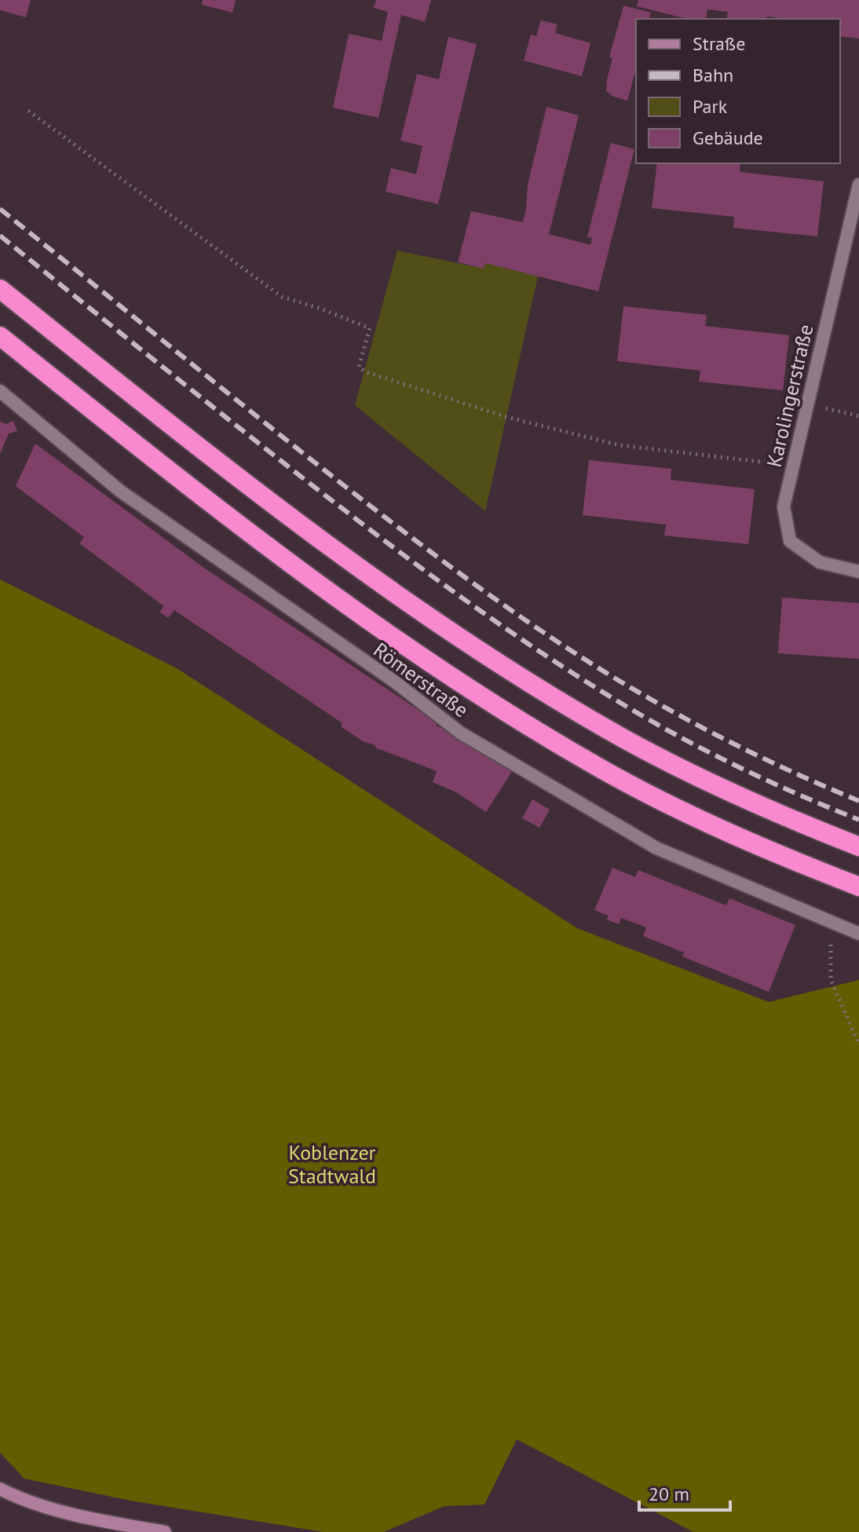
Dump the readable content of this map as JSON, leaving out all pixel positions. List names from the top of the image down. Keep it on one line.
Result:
{"streets":{"street":["Karolingerstraße","Römerstraße"]},"parks":["Koblenzer Stadtwald"],"legend":["Straße","Bahn","Park","Gebäude"],"scale_bar":"20 m"}
